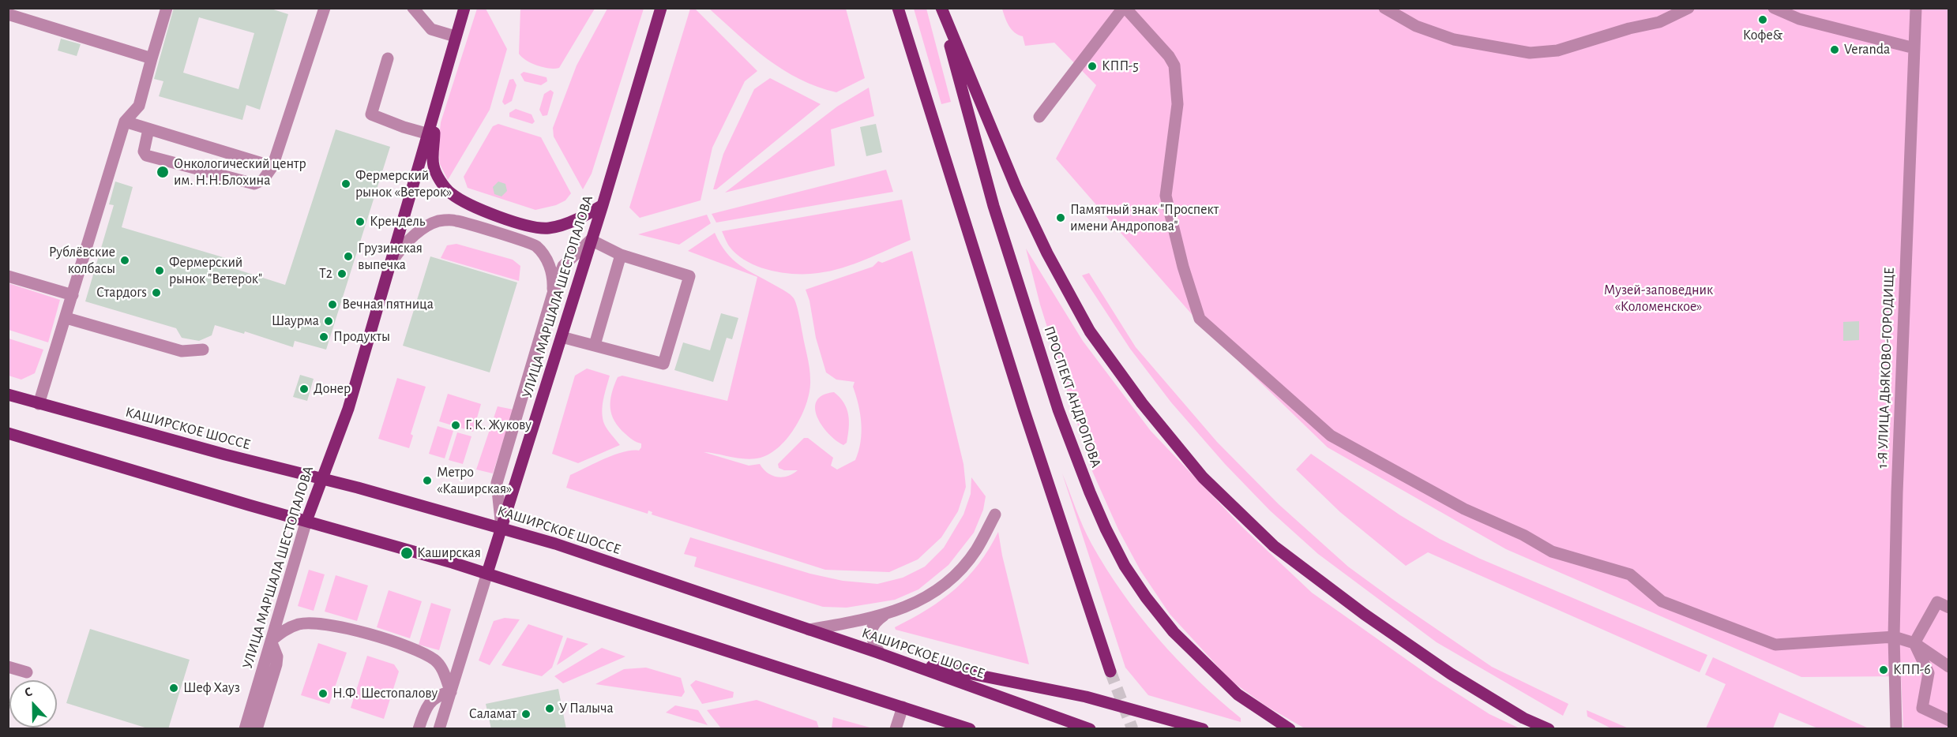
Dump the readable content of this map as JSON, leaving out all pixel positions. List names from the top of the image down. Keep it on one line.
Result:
{"streets":{"main road":["УЛИЦА МАРШАЛА ШЕСТОПАЛОВА","ПРОСПЕКТ АНДРОПОВА","КАШИРСКОЕ ШОССЕ"],"street":["1-Я УЛИЦА ДЬЯКОВО-ГОРОДИЩЕ"]},"crossings":[["УЛИЦА МАРШАЛА ШЕСТОПАЛОВА","КАШИРСКОЕ ШОССЕ"]],"parks":["Музей-заповедник «Коломенское»"],"places":["Кофе&","Veranda","КПП-5","Онкологический центр им. Н.Н.Блохина","Фермерский рынок «Ветерок»","Памятный знак \"Проспект имени Андропова\"","Крендель","Грузинская выпечка","Рублёвские колбасы","Фермерский рынок \"Ветерок\"","T2","Стардогs","Вечная пятница","Шаурма","Продукты","Донер","Г. К. Жукову","Метро «Каширская»","Каширская","КПП-6","Шеф Хауз","Н.Ф. Шестопалову","У Палыча","Саламат"],"north":"top"}
